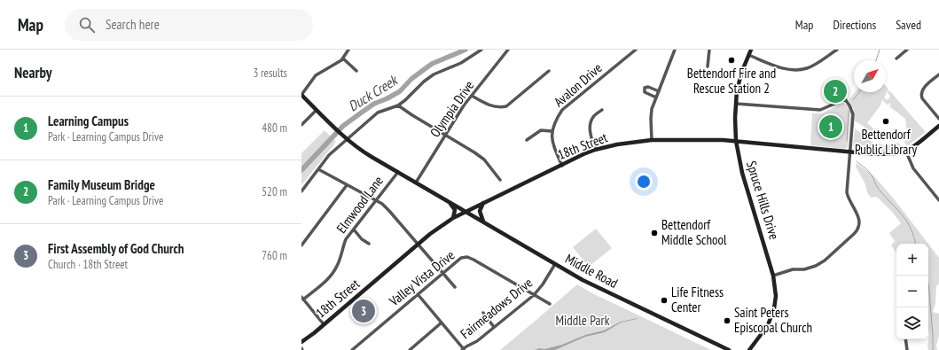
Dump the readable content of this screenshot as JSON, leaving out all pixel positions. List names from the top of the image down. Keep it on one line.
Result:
{"streets":{"main road":["18th Street","Spruce Hills Drive","Middle Road"],"street":["Avalon Drive","Olympia Drive","Elmwood Lane","Valley Vista Drive","Fairmeadows Drive"]},"crossings":[["Olympia Drive","Middle Road"],["18th Street","Spruce Hills Drive"],["18th Street","Middle Road"],["Elmwood Lane","Middle Road"],["Middle Road","Fairmeadows Drive"],["Valley Vista Drive","Fairmeadows Drive"]],"water":["Duck Creek"],"parks":["Middle Park"],"places":["Bettendorf Fire and Rescue Station 2","Bettendorf Public Library","Bettendorf Middle School","Life Fitness Center","Saint Peters Episcopal Church"],"north":"top right","page":{"header":"Map","search":"Search here","nav":["Map","Directions","Saved"],"heading":["Nearby","3 results"],"pins":["2","1","3"],"list":[{"mark":"1","name":"Learning Campus","note":"Park · Learning Campus Drive","value":"480 m"},{"mark":"2","name":"Family Museum Bridge","note":"Park · Learning Campus Drive","value":"520 m"},{"mark":"3","name":"First Assembly of God Church","note":"Church · 18th Street","value":"760 m"}],"map_buttons":["+","−"]}}
